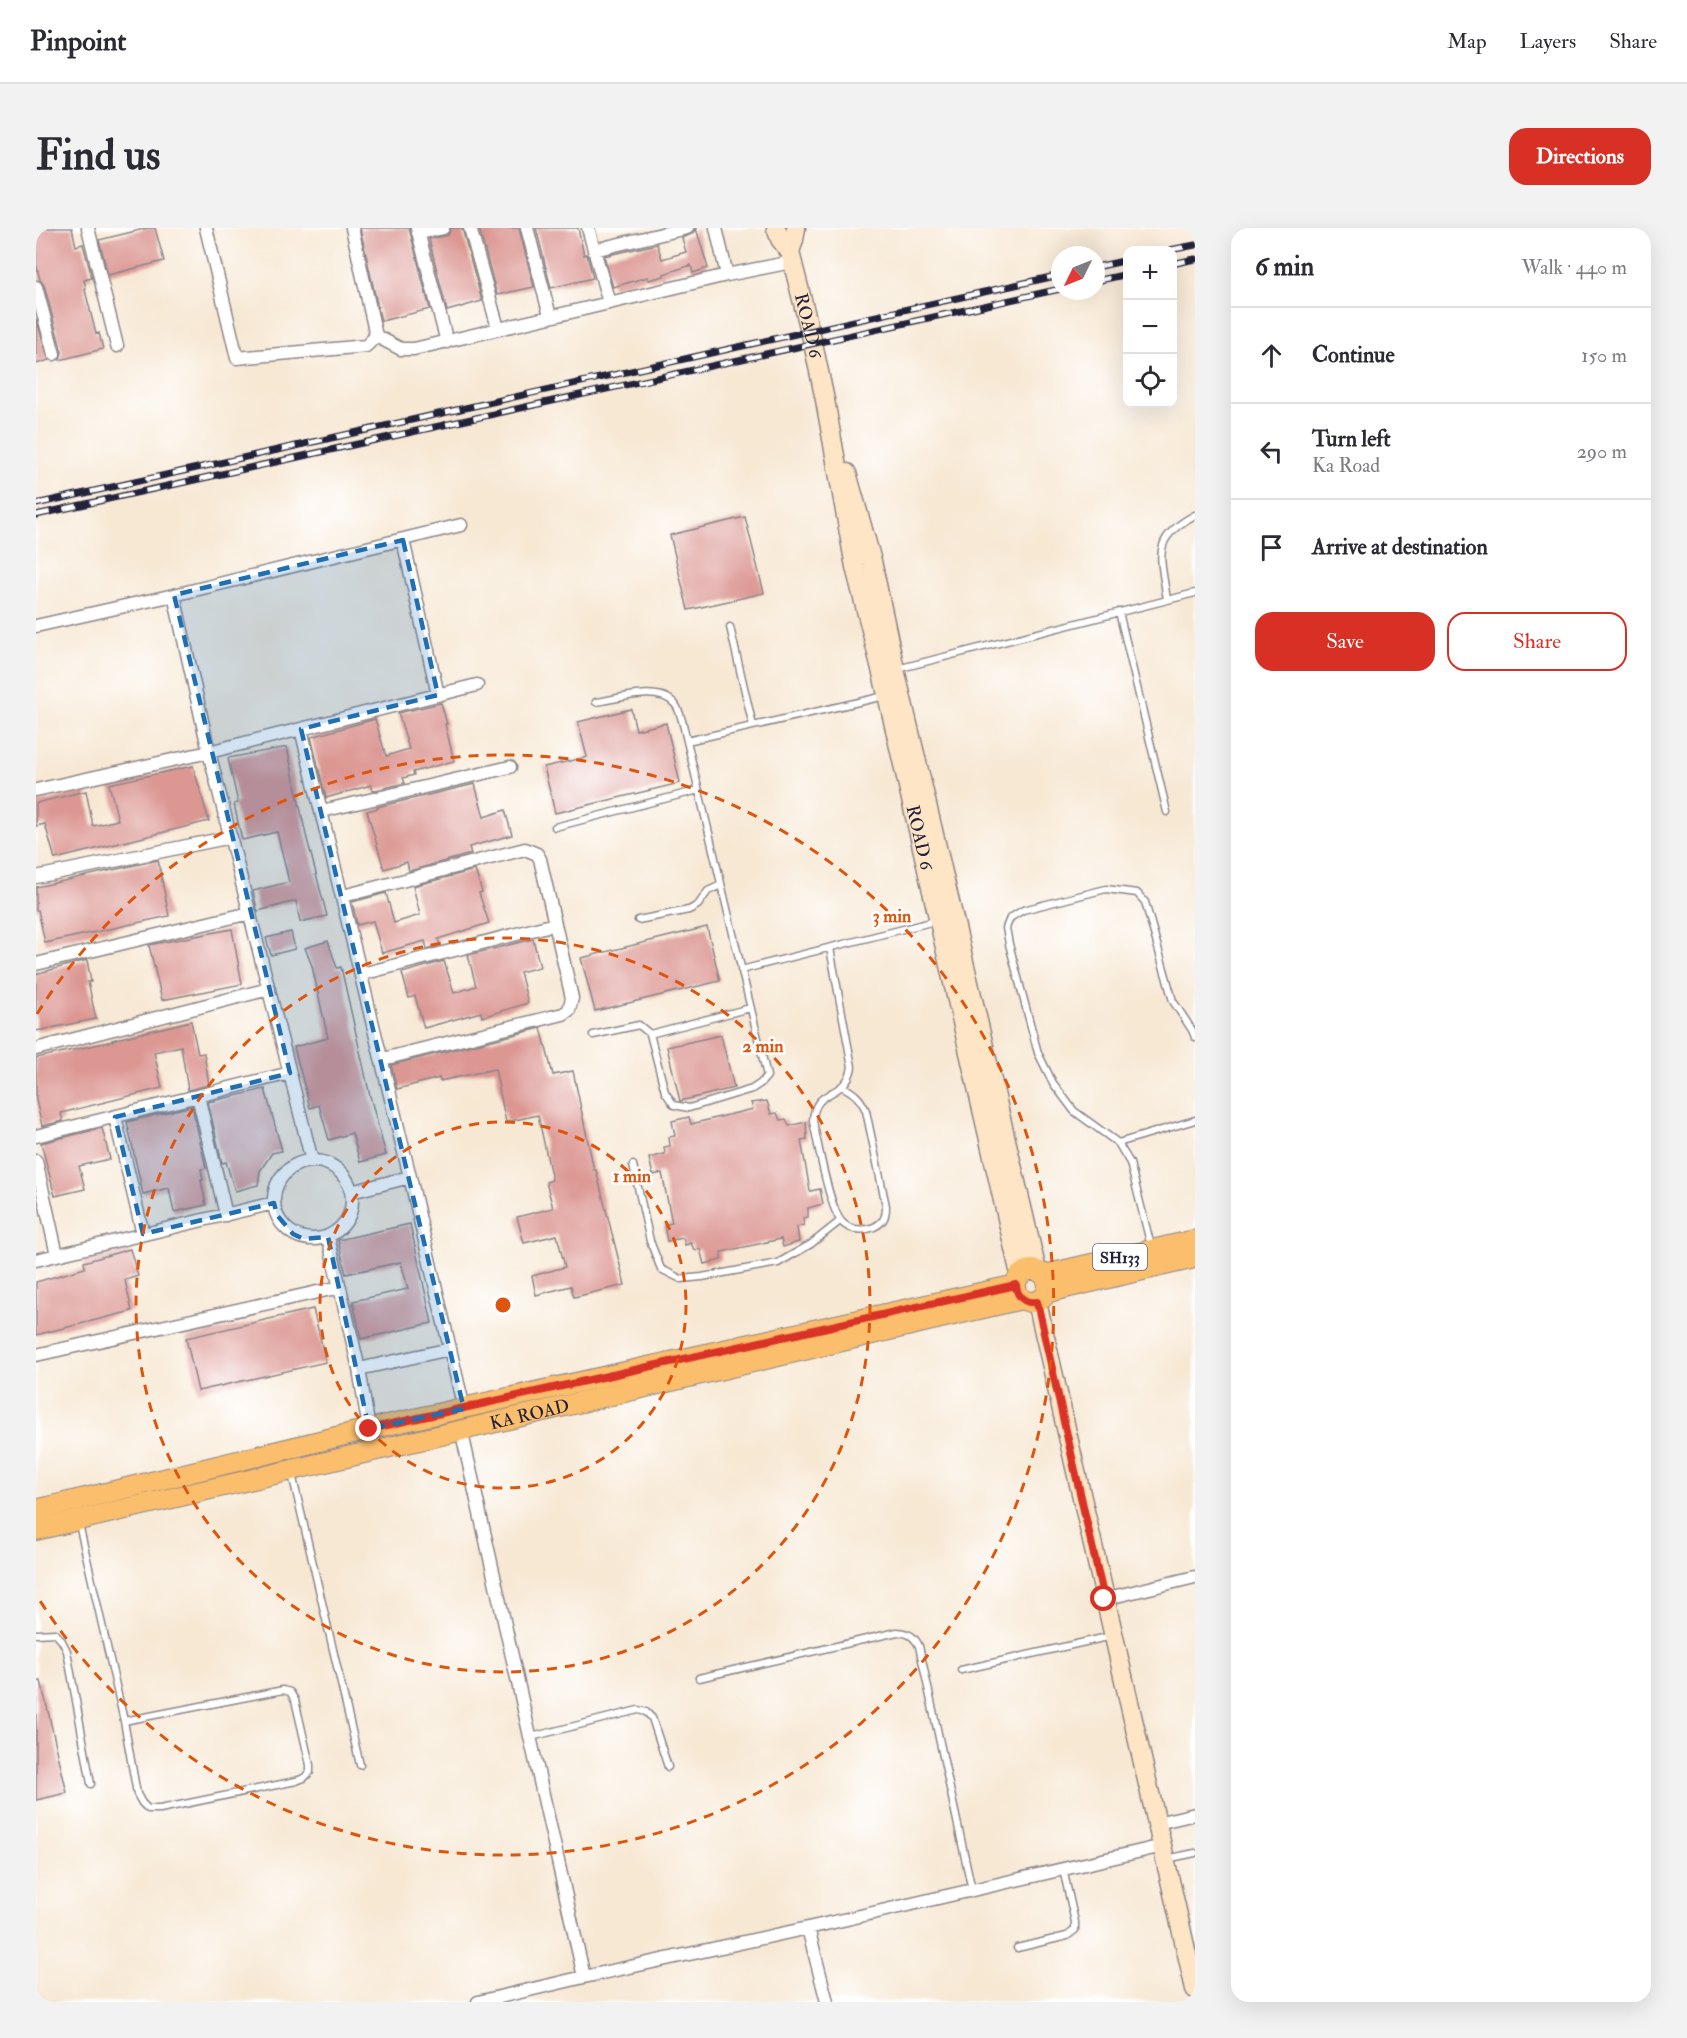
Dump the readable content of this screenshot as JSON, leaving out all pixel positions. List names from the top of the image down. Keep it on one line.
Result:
{"streets":{"main road":["SH133","KA ROAD"],"street":["ROAD 6"]},"crossings":[["ROAD 6","KA ROAD"]],"north":"bottom left","page":{"header":"Pinpoint","nav":["Map","Layers","Share"],"buttons":["Directions",["Save","Share"]],"title":"Find us","heading":["6 min","Walk · 440 m"],"map_buttons":["+","−"],"list":[["Continue","150 m"],["Turn left","Ka Road","290 m"],"Arrive at destination"]},"rings":["3 min","2 min","1 min"]}
